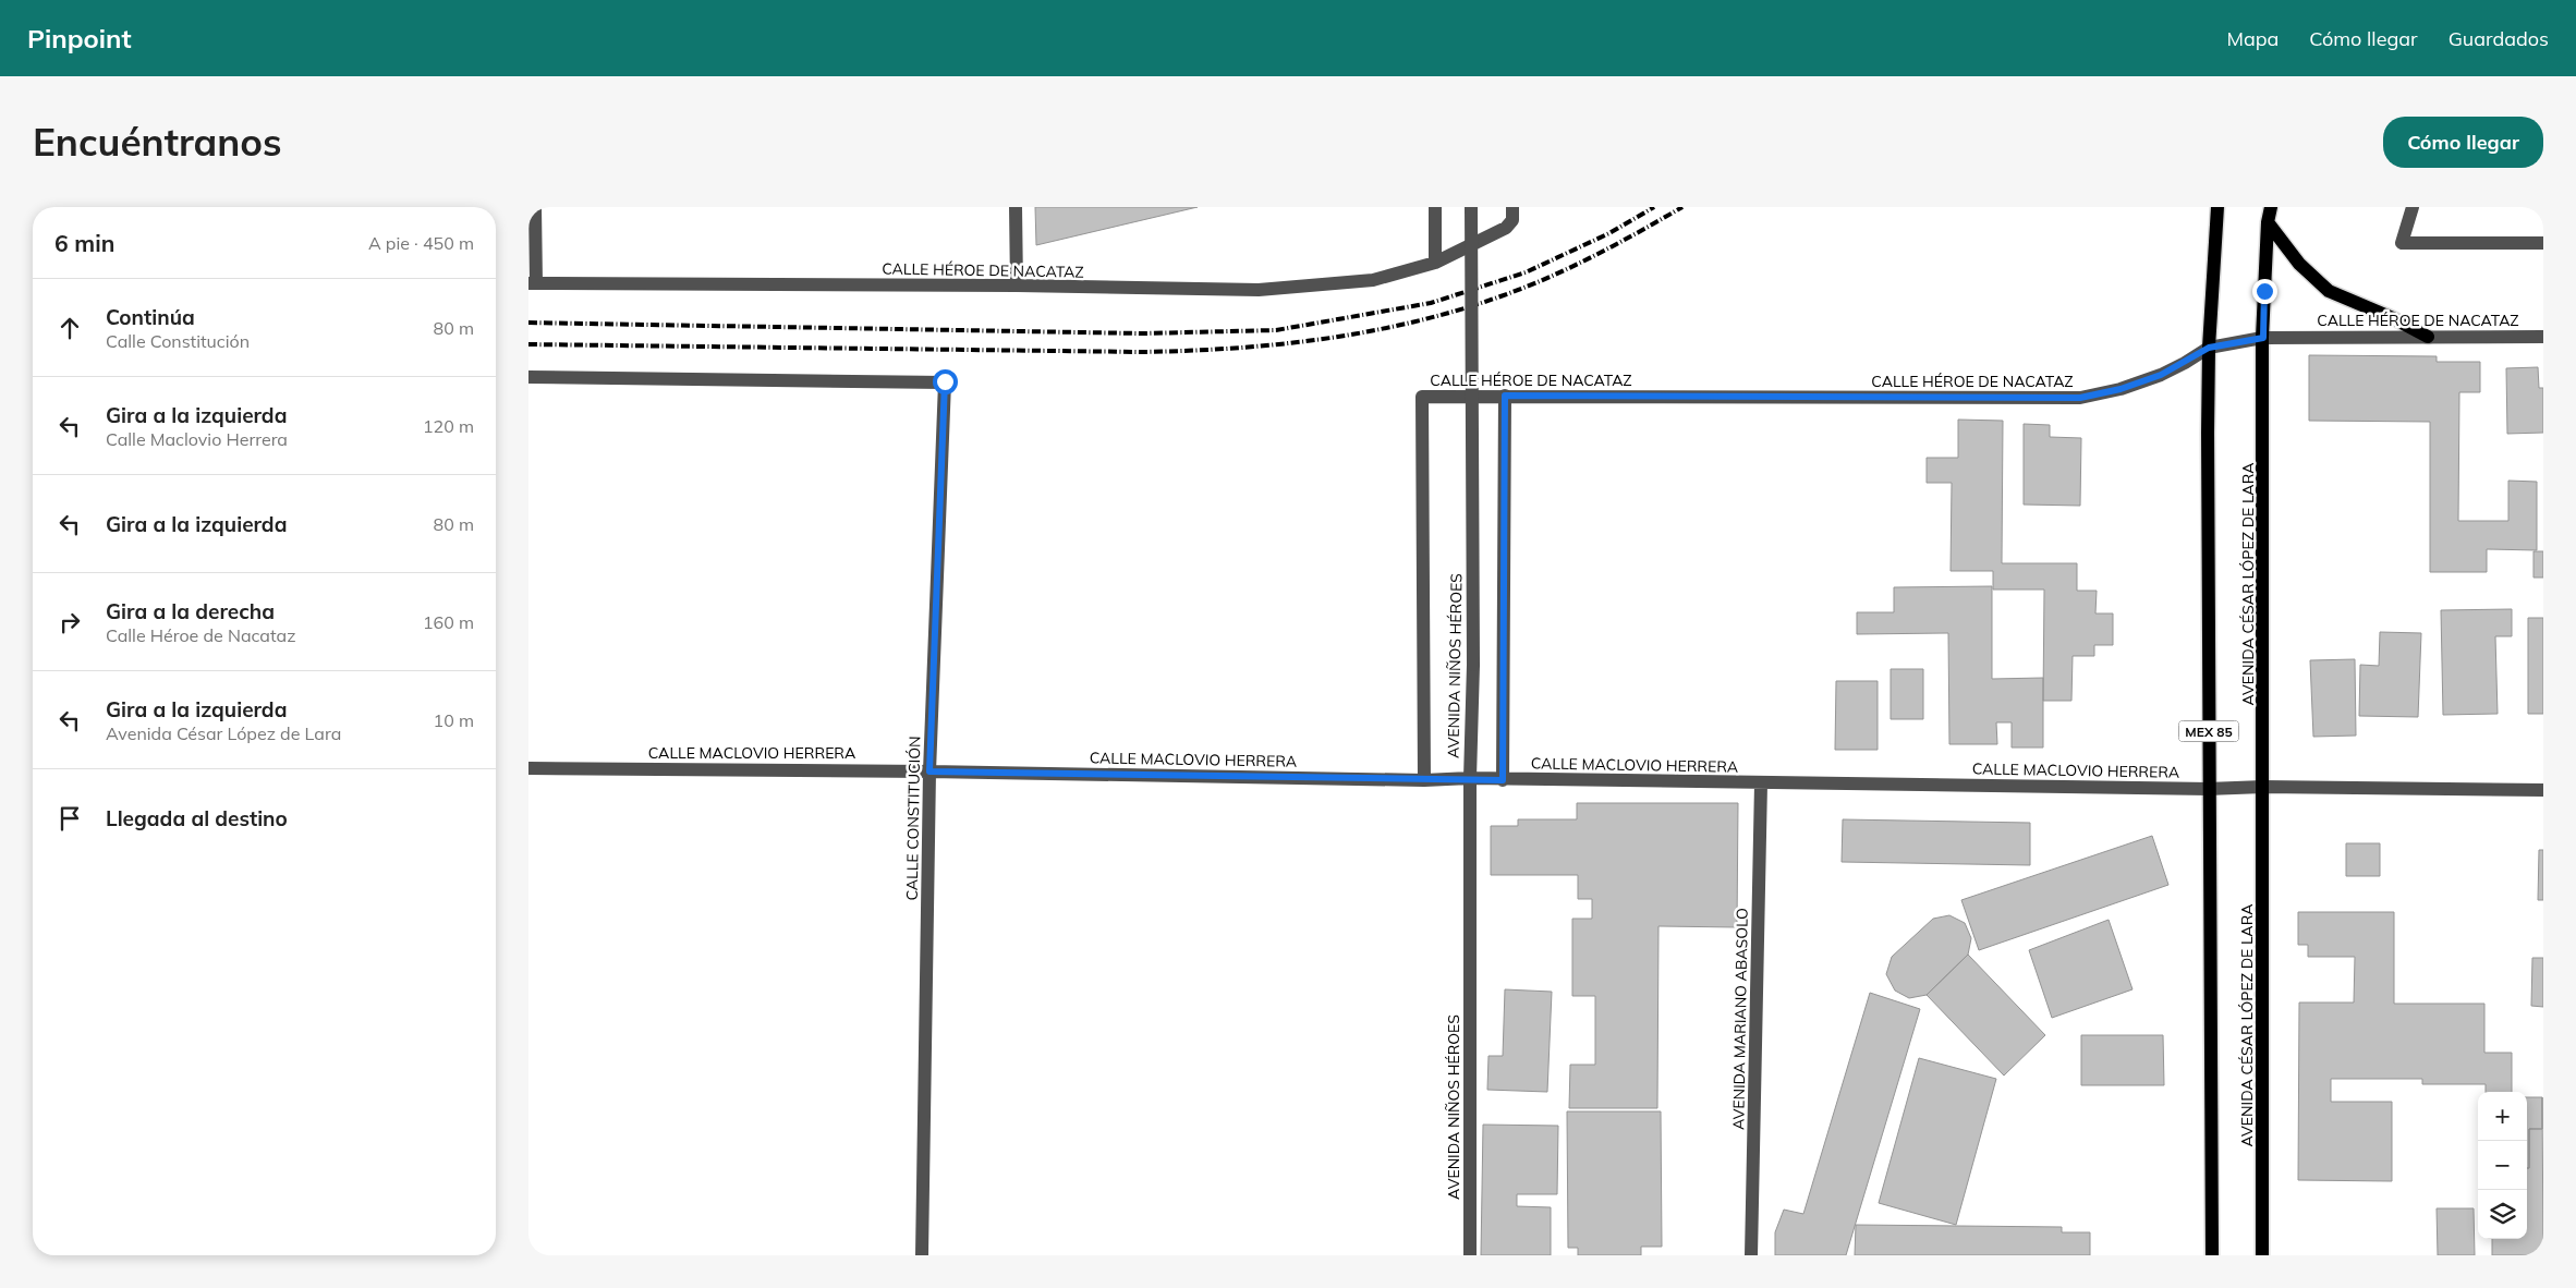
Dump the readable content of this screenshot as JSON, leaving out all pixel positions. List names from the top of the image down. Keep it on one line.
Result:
{"streets":{"main road":["AVENIDA CÉSAR LÓPEZ DE LARA","MEX 85"],"street":["CALLE HÉROE DE NACATAZ","AVENIDA NIÑOS HÉROES","CALLE MACLOVIO HERRERA","CALLE CONSTITUCIÓN","AVENIDA MARIANO ABASOLO"]},"crossings":[["CALLE HÉROE DE NACATAZ","AVENIDA CÉSAR LÓPEZ DE LARA"],["CALLE HÉROE DE NACATAZ","MEX 85"],["CALLE HÉROE DE NACATAZ","CALLE MACLOVIO HERRERA"],["AVENIDA CÉSAR LÓPEZ DE LARA","CALLE MACLOVIO HERRERA"],["AVENIDA NIÑOS HÉROES","CALLE MACLOVIO HERRERA"],["MEX 85","CALLE MACLOVIO HERRERA"],["CALLE MACLOVIO HERRERA","CALLE CONSTITUCIÓN"],["CALLE MACLOVIO HERRERA","AVENIDA MARIANO ABASOLO"]],"page":{"header":"Pinpoint","nav":["Mapa","Cómo llegar","Guardados"],"buttons":"Cómo llegar","title":"Encuéntranos","heading":["6 min","A pie · 450 m"],"list":[["Continúa","Calle Constitución","80 m"],["Gira a la izquierda","Calle Maclovio Herrera","120 m"],["Gira a la izquierda","80 m"],["Gira a la derecha","Calle Héroe de Nacataz","160 m"],["Gira a la izquierda","Avenida César López de Lara","10 m"],"Llegada al destino"],"map_buttons":["+","−"]}}
